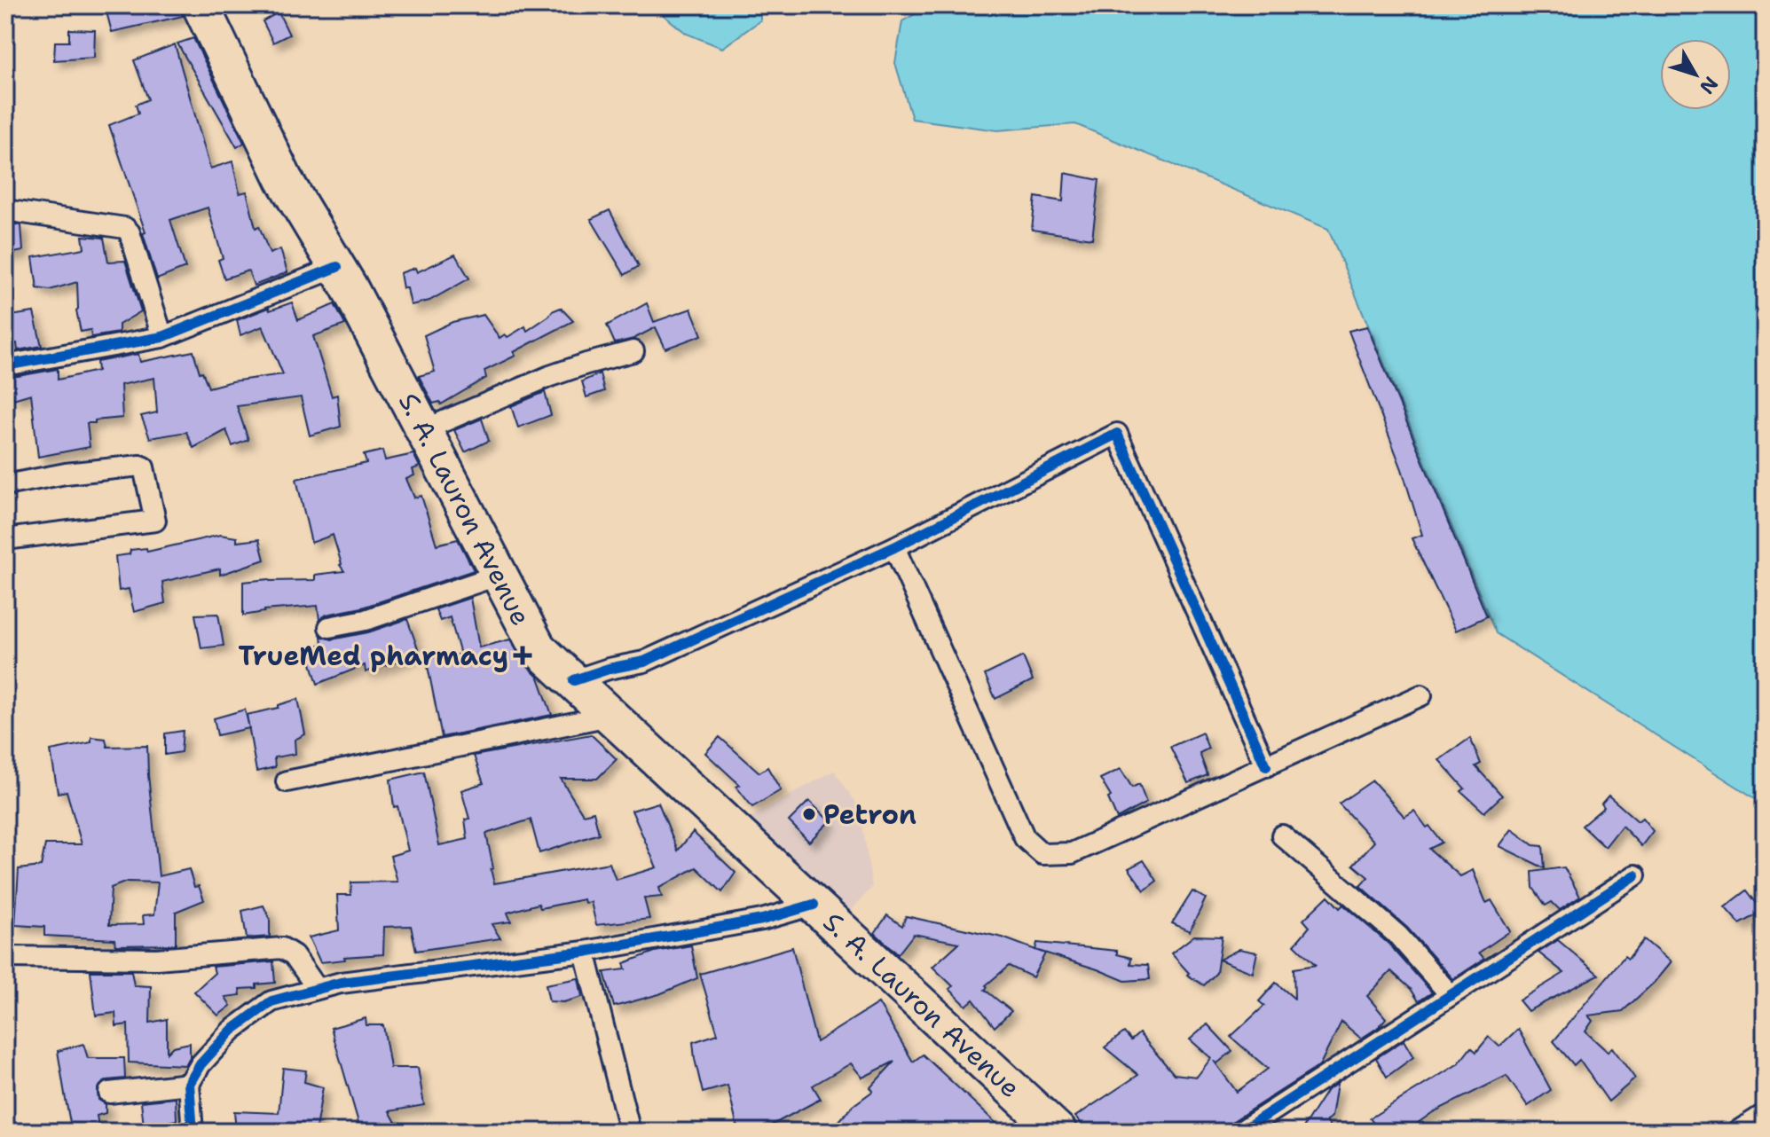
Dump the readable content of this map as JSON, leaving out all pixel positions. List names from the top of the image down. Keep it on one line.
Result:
{"streets":{"highway":["S. A. Lauron Avenue"]},"places":{"health":["TrueMed pharmacy"],"other":["Petron"]},"north":"bottom right"}
